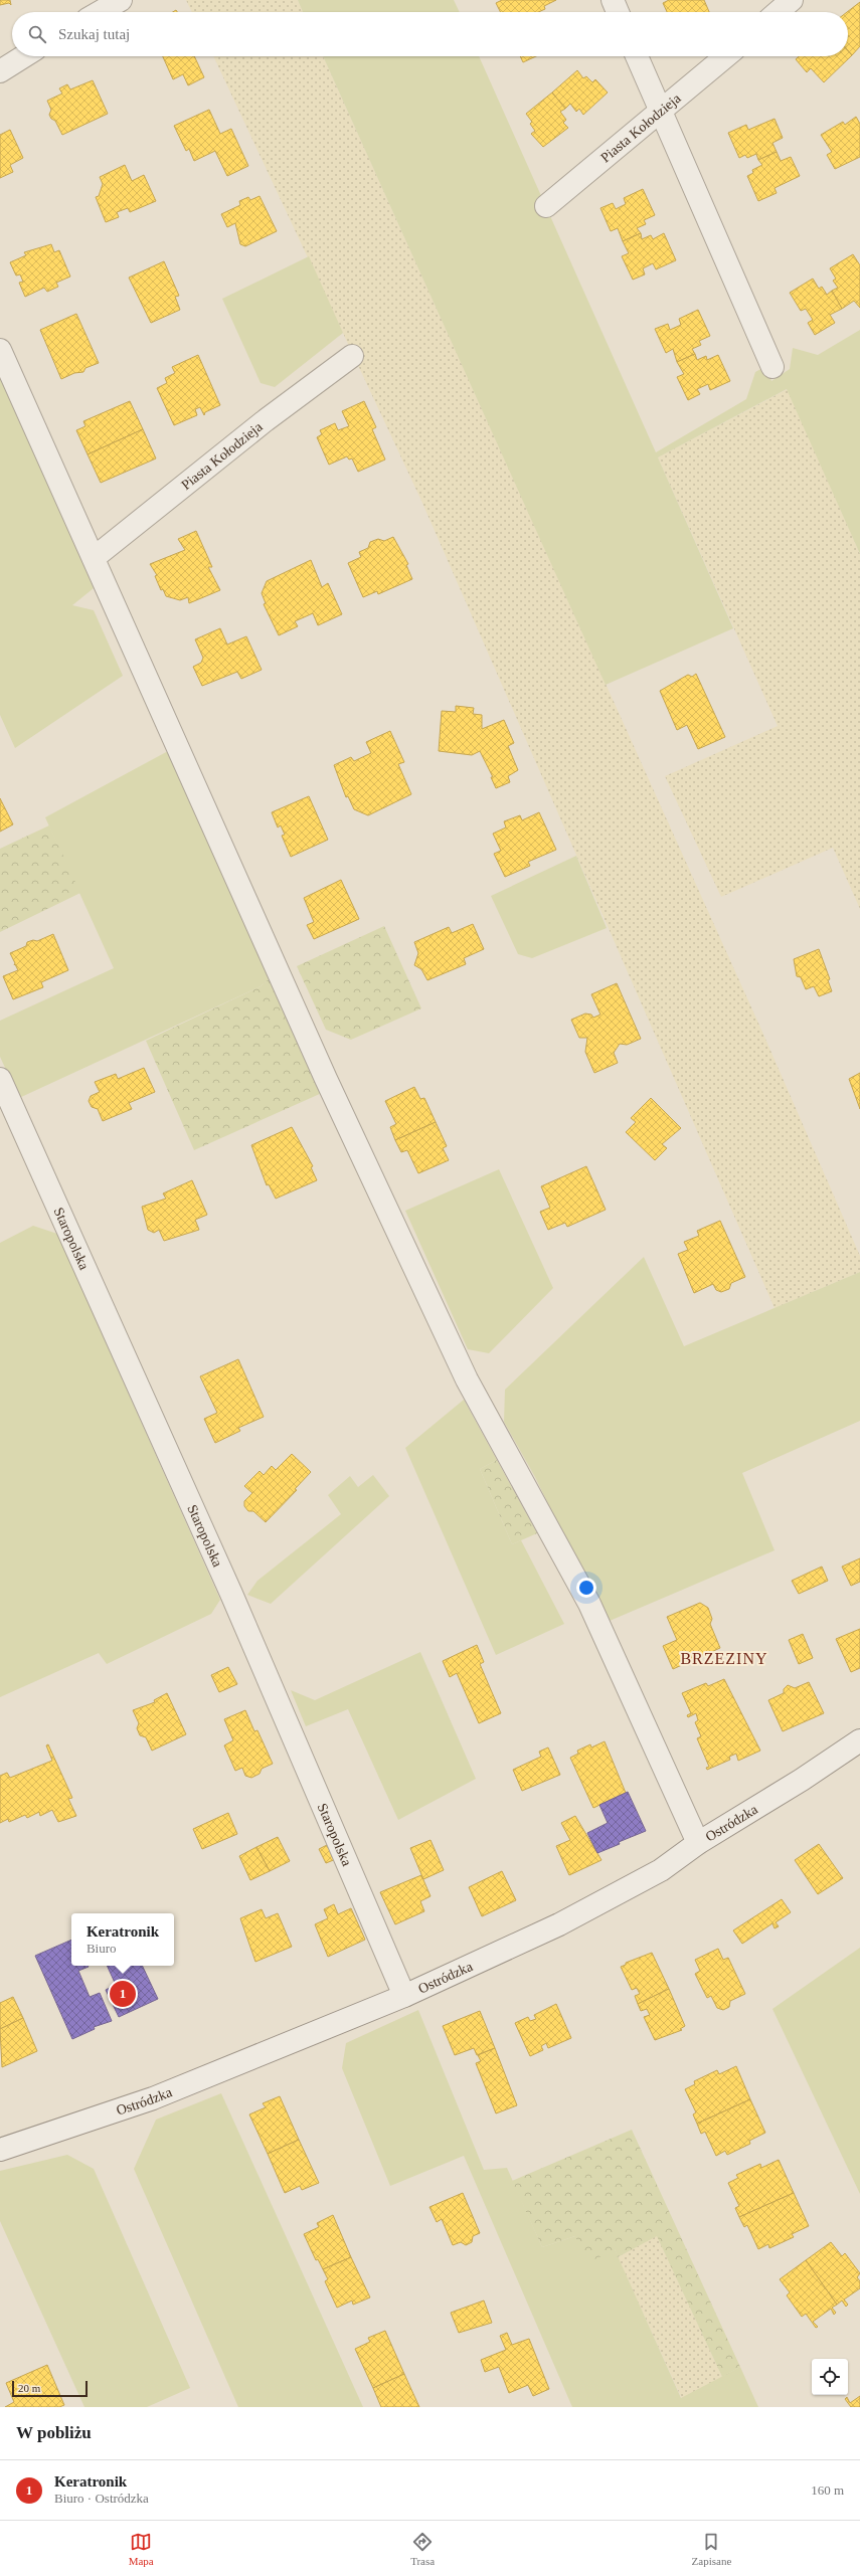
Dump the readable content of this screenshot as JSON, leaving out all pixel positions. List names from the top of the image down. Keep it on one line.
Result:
{"streets":{"street":["Piasta Kołodzieja","Staropolska","Ostródzka"]},"crossings":[["Staropolska","Ostródzka"]],"districts":["BRZEZINY"],"scale_bar":"20 m","page":{"search":"Szukaj tutaj","popup":["Keratronik","Biuro"],"pins":"1","scale":"20 m","heading":"W pobliżu","list":[{"mark":"1","name":"Keratronik","note":"Biuro · Ostródzka","value":"160 m"}],"nav":["Mapa","Trasa","Zapisane"]}}
